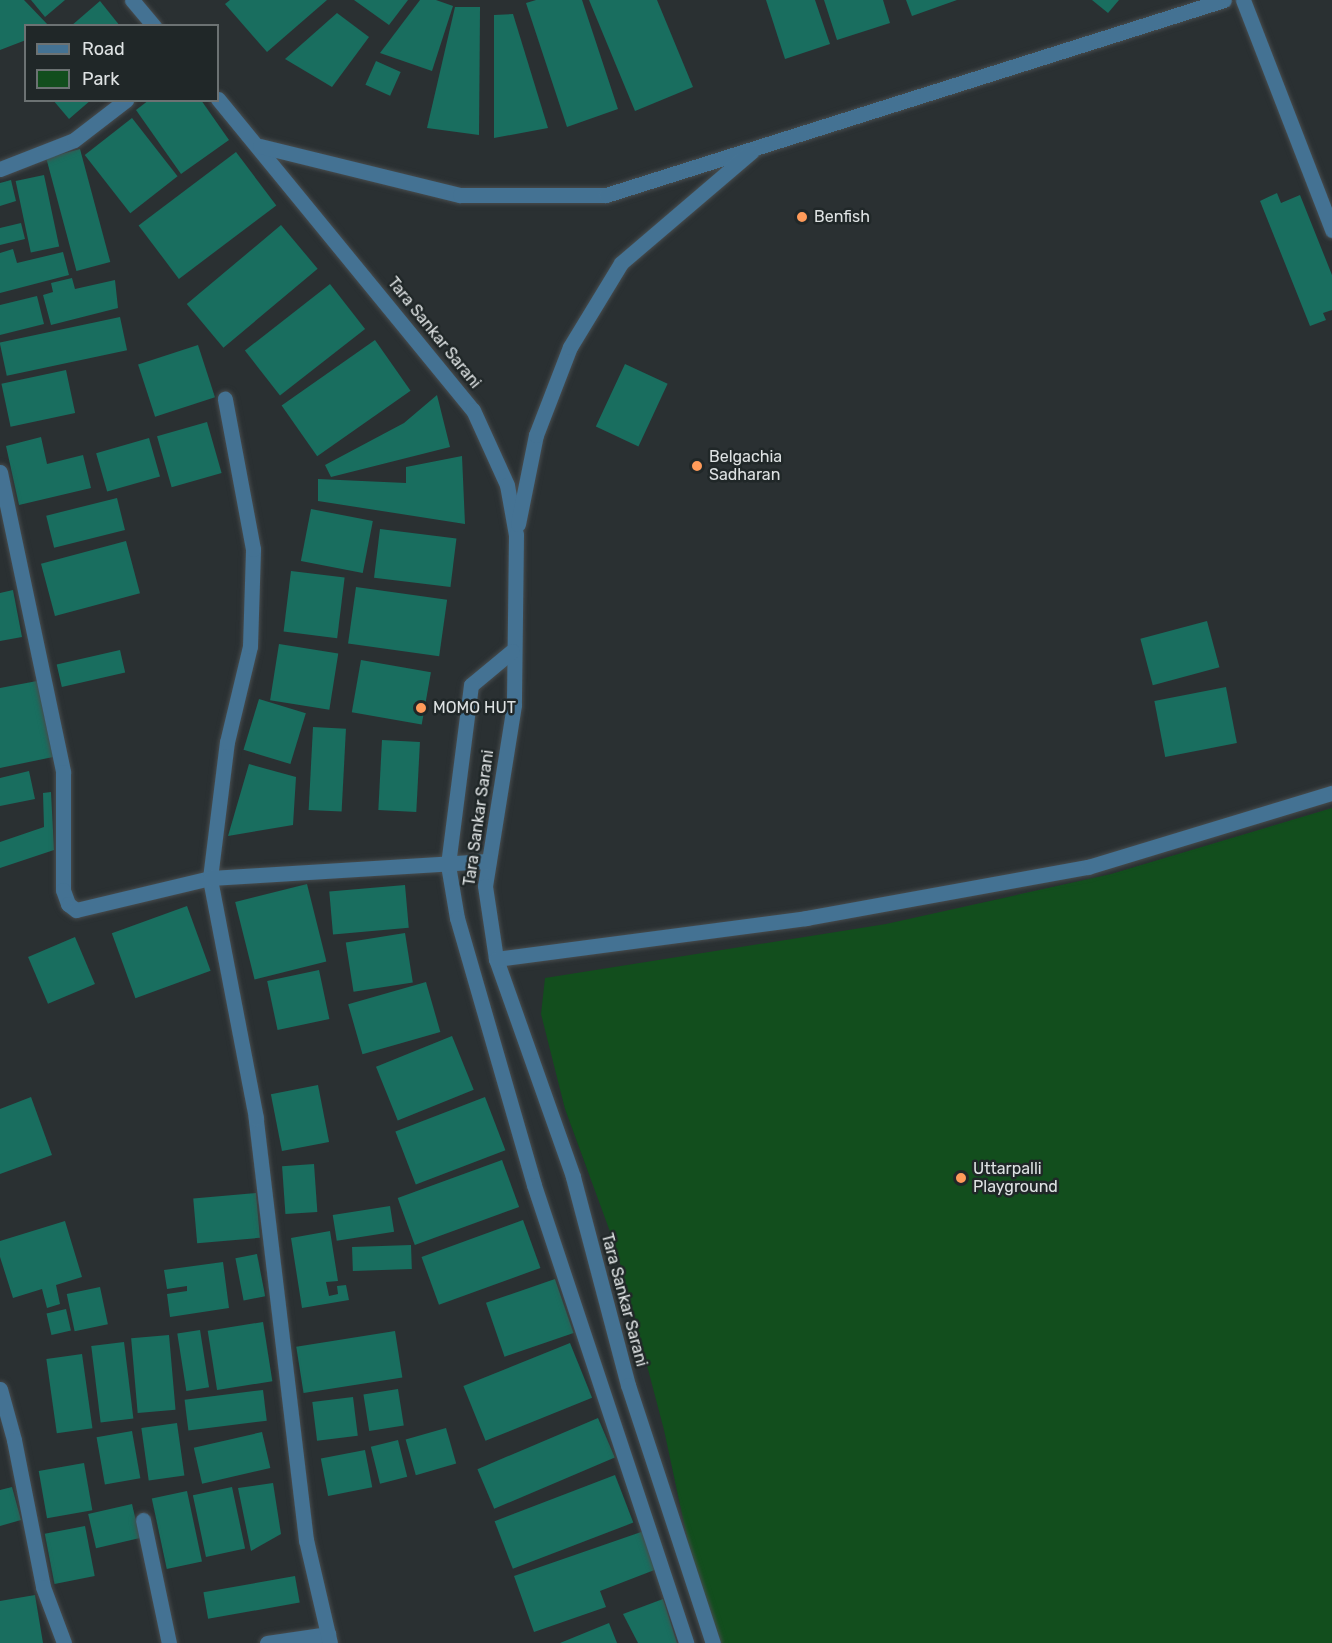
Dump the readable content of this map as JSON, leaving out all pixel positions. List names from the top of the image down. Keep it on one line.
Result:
{"streets":{"street":["Tara Sankar Sarani"]},"places":["Benfish","Belgachia Sadharan","MOMO HUT","Uttarpalli Playground"],"legend":["Road","Park"]}
